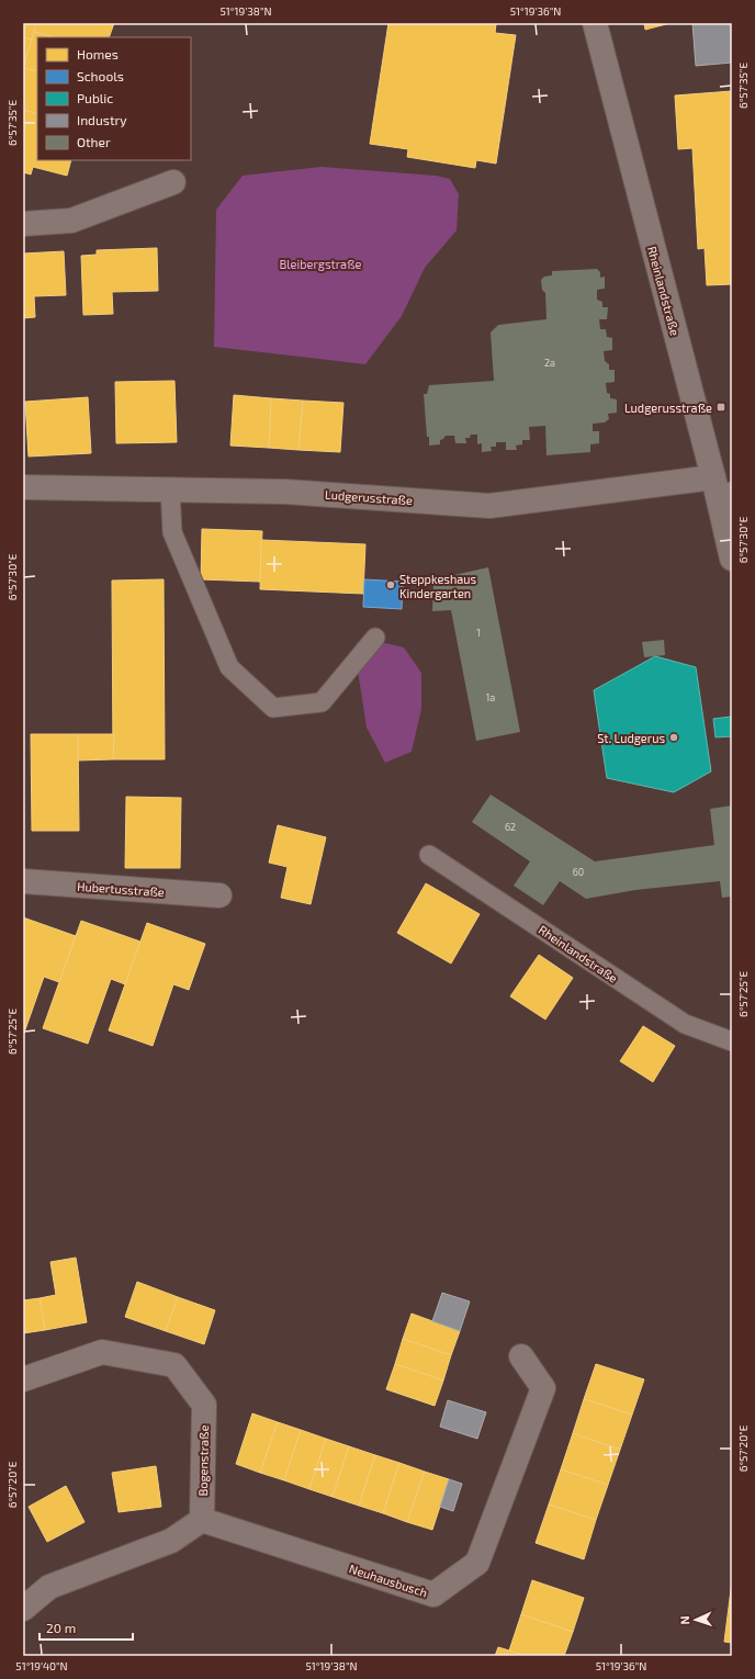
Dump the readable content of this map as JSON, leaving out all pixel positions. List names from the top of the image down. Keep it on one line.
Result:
{"streets":{"street":["Rheinlandstraße","Ludgerusstraße","Hubertusstraße","Bogenstraße","Neuhausbusch"]},"crossings":[["Rheinlandstraße","Ludgerusstraße"],["Bogenstraße","Neuhausbusch"]],"parks":["Bleibergstraße"],"places":{"transit":["Ludgerusstraße"],"other":["Steppkeshaus Kindergarten","St. Ludgerus"]},"house_numbers":["2a","1","1a","62","60"],"legend":["Homes","Schools","Public","Industry","Other"],"scale_bar":"20 m","north":"left","coordinates":["51°19'38\"N","51°19'36\"N","6°57'35\"E","6°57'30\"E","6°57'25\"E","6°57'20\"E","51°19'40\"N"]}
